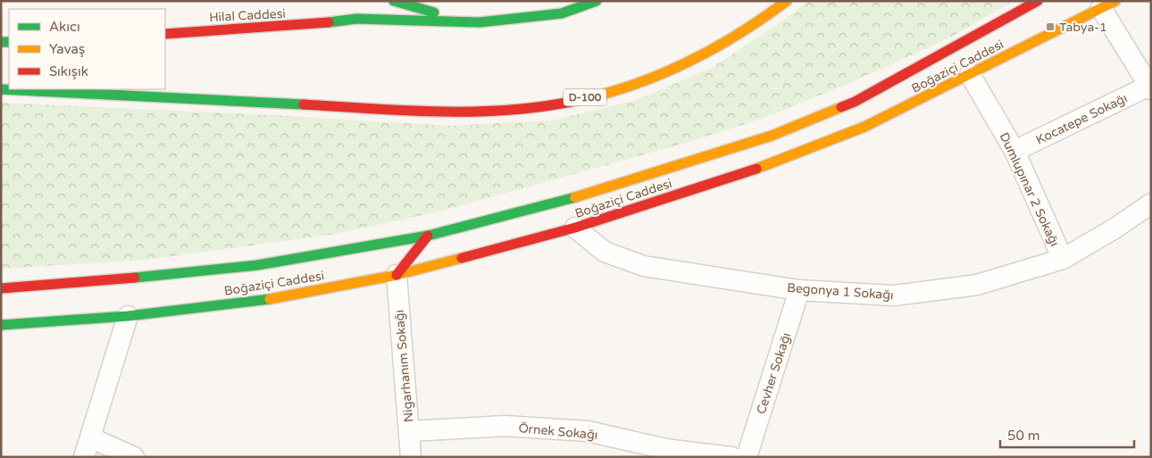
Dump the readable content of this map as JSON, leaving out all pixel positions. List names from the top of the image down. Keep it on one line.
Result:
{"streets":{"main road":["Hilal Caddesi","Boğaziçi Caddesi","D-100"],"street":["Kocatepe Sokağı","Dumlupınar 2 Sokağı","Begonya 1 Sokağı","Nigarhanım Sokağı","Cevher Sokağı","Örnek Sokağı"]},"crossings":[["Boğaziçi Caddesi","Dumlupınar 2 Sokağı"],["Boğaziçi Caddesi","Begonya 1 Sokağı"],["Boğaziçi Caddesi","Nigarhanım Sokağı"],["Kocatepe Sokağı","Dumlupınar 2 Sokağı"],["Dumlupınar 2 Sokağı","Begonya 1 Sokağı"],["Begonya 1 Sokağı","Cevher Sokağı"],["Nigarhanım Sokağı","Örnek Sokağı"]],"places":{"transit":["Tabya-1"]},"legend":["Akıcı","Yavaş","Sıkışık"],"scale_bar":"50 m"}
